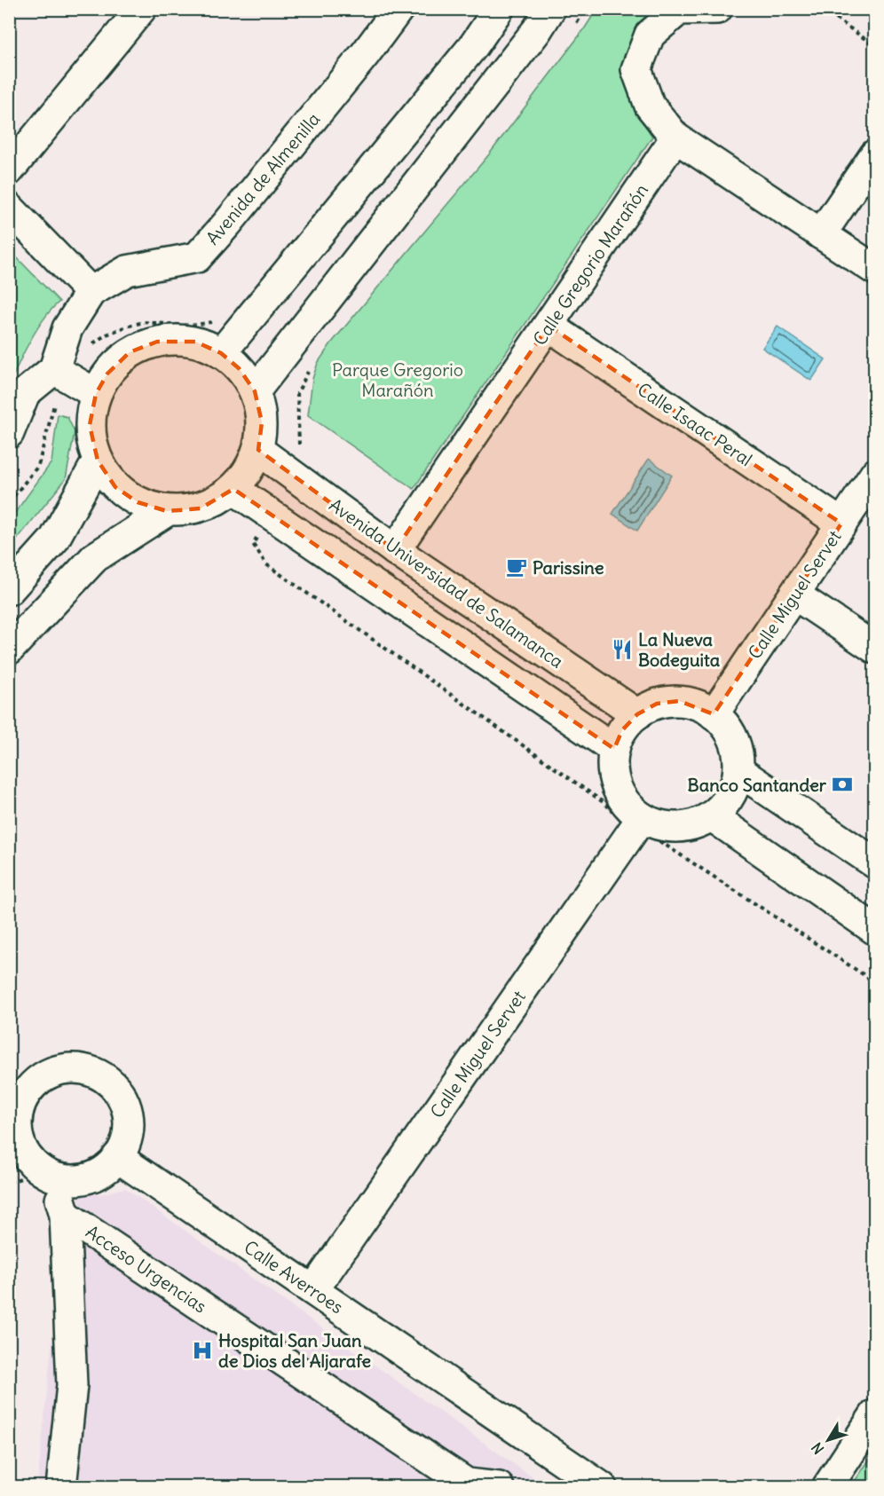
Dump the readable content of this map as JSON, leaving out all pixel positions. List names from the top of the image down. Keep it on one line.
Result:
{"streets":{"street":["Avenida de Almenilla","Calle Gregorio Marañón","Calle Isaac Peral","Avenida Universidad de Salamanca","Calle Miguel Servet","Acceso Urgencias","Calle Averroes"]},"crossings":[["Calle Gregorio Marañón","Calle Isaac Peral"],["Calle Gregorio Marañón","Avenida Universidad de Salamanca"],["Calle Isaac Peral","Calle Miguel Servet"],["Avenida Universidad de Salamanca","Calle Miguel Servet"],["Calle Miguel Servet","Calle Averroes"]],"parks":["Parque Gregorio Marañón"],"places":{"cafe":["Parissine"],"restaurant":["La Nueva Bodeguita"],"bank":["Banco Santander"],"hospital":["Hospital San Juan de Dios del Aljarafe"]},"north":"bottom left"}
